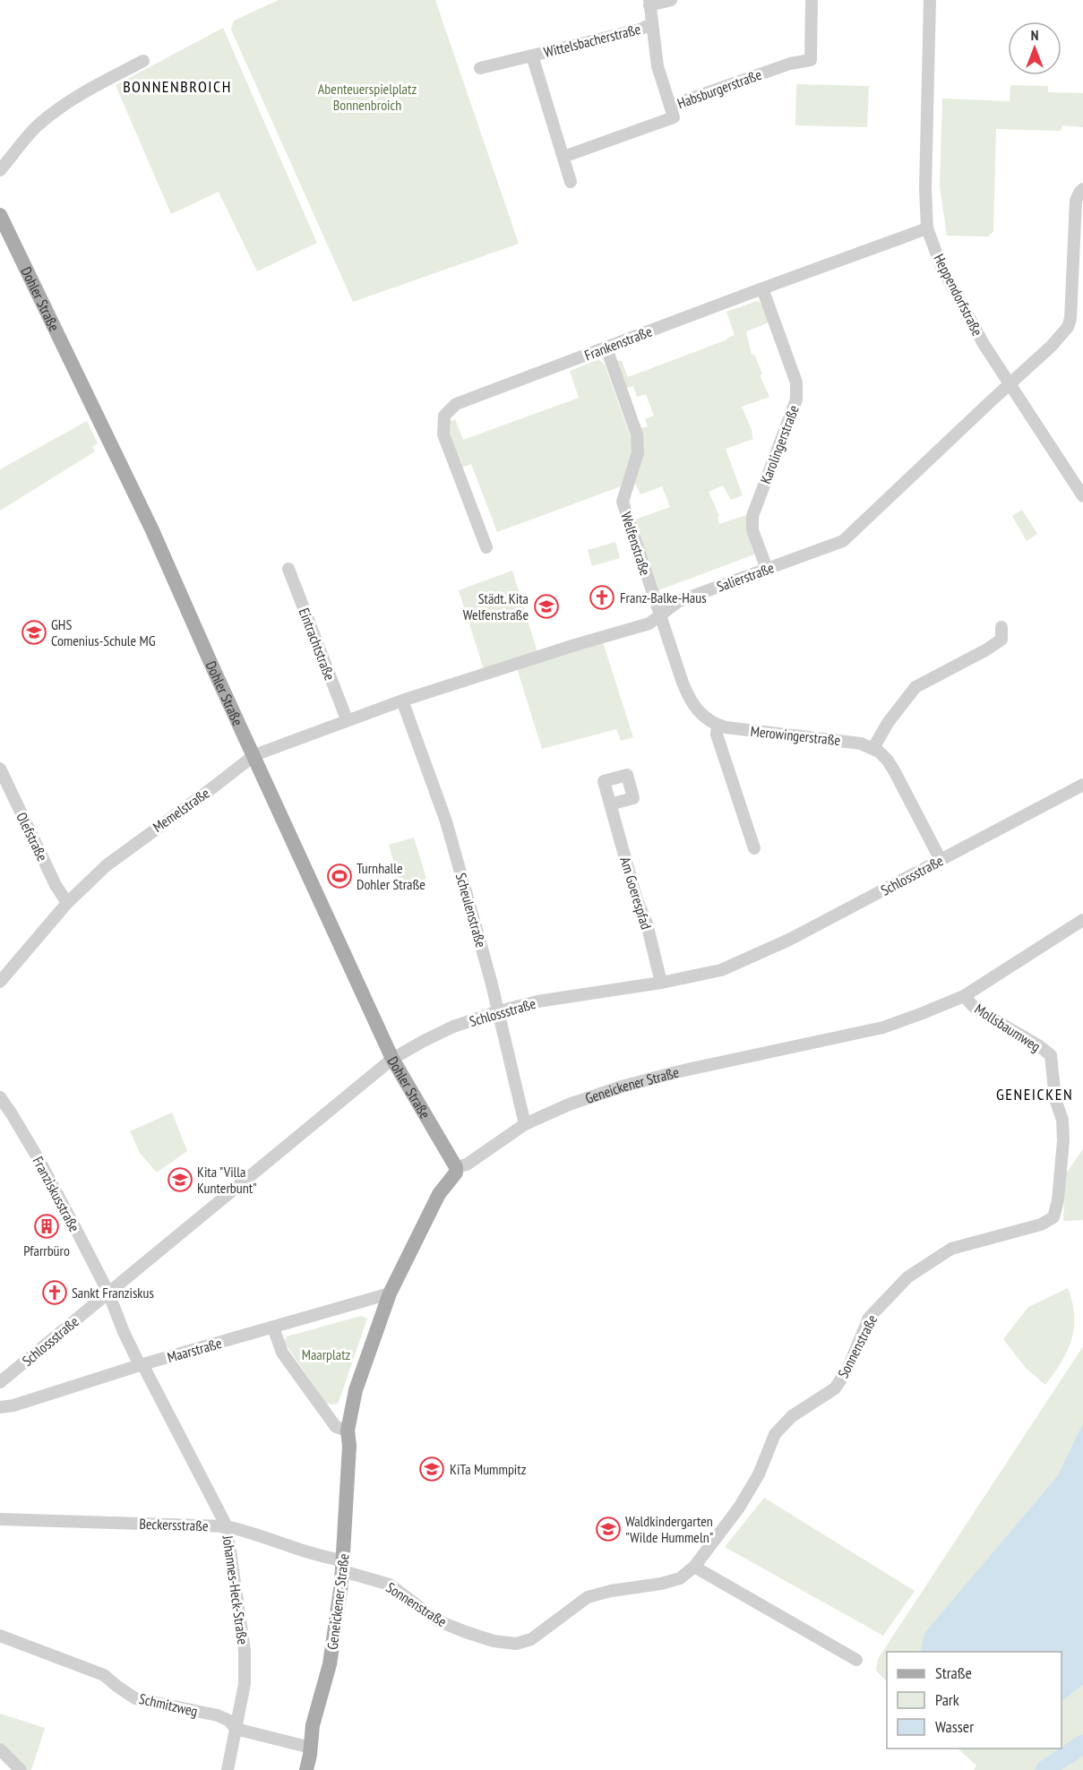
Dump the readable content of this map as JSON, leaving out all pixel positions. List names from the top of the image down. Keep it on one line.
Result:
{"streets":{"main road":["Dohler Straße","Geneickener Straße"],"street":["Wittelsbacherstraße","Habsburgerstraße","Heppendorfstraße","Frankenstraße","Karolingerstraße","Welfenstraße","Salierstraße","Eintrachtstraße","Merowingerstraße","Memelstraße","Olefstraße","Schlossstraße","Am Goerespfad","Scheulenstraße","Mollsbaumweg","Franziskusstraße","Sonnenstraße","Maarstraße","Beckersstraße","Johannes-Heck-Straße","Schmitzweg"]},"crossings":[["Wittelsbacherstraße","Habsburgerstraße"],["Heppendorfstraße","Frankenstraße"],["Heppendorfstraße","Salierstraße"],["Dohler Straße","Memelstraße"],["Dohler Straße","Schlossstraße"],["Dohler Straße","Geneickener Straße"],["Frankenstraße","Karolingerstraße"],["Frankenstraße","Welfenstraße"],["Karolingerstraße","Salierstraße"],["Welfenstraße","Salierstraße"],["Welfenstraße","Merowingerstraße"],["Salierstraße","Merowingerstraße"],["Salierstraße","Memelstraße"],["Salierstraße","Scheulenstraße"],["Eintrachtstraße","Memelstraße"],["Memelstraße","Olefstraße"],["Memelstraße","Scheulenstraße"],["Schlossstraße","Am Goerespfad"],["Schlossstraße","Scheulenstraße"],["Schlossstraße","Franziskusstraße"],["Schlossstraße","Johannes-Heck-Straße"],["Scheulenstraße","Geneickener Straße"],["Mollsbaumweg","Geneickener Straße"],["Mollsbaumweg","Sonnenstraße"],["Geneickener Straße","Sonnenstraße"],["Geneickener Straße","Maarstraße"],["Geneickener Straße","Beckersstraße"],["Geneickener Straße","Schmitzweg"],["Franziskusstraße","Johannes-Heck-Straße"],["Sonnenstraße","Beckersstraße"],["Maarstraße","Johannes-Heck-Straße"],["Beckersstraße","Johannes-Heck-Straße"],["Johannes-Heck-Straße","Schmitzweg"]],"districts":["BONNENBROICH","GENEICKEN"],"parks":["Abenteuerspielplatz Bonnenbroich","Maarplatz"],"places":{"church":["Franz-Balke-Haus","Sankt Franziskus"],"school or university":["Städt. Kita Welfenstraße","GHS Comenius-Schule MG","Kita \"Villa Kunterbunt\"","KiTa Mummpitz","Waldkindergarten \"Wilde Hummeln\""],"sports":["Turnhalle Dohler Straße"],"building":["Pfarrbüro"]},"legend":["Straße","Park","Wasser"],"north":"top"}
